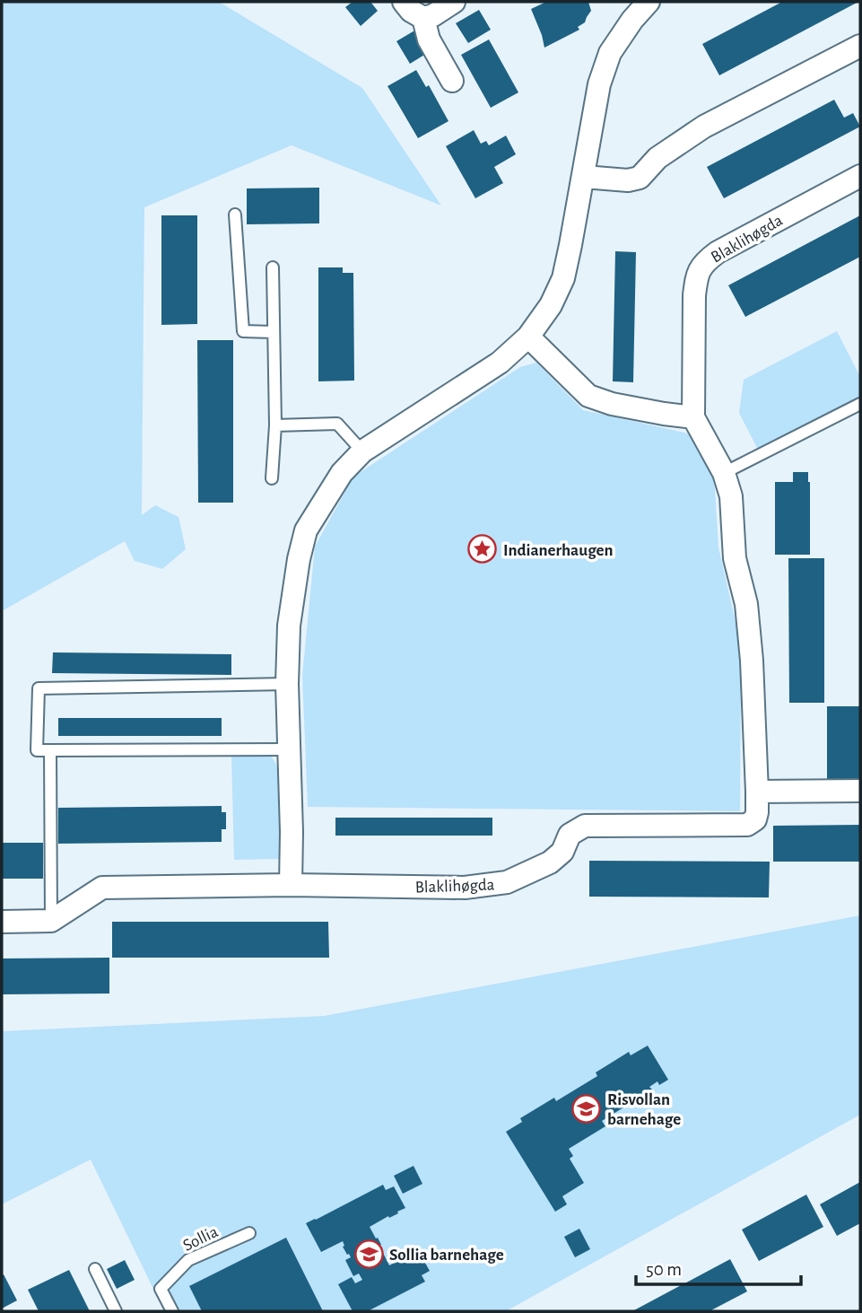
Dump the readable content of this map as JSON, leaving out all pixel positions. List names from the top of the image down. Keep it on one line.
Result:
{"streets":{"street":["Blaklihøgda"],"lane":["Sollia"]},"places":{"place":["Indianerhaugen"],"school or university":["Risvollan barnehage","Sollia barnehage"]},"scale_bar":"50 m"}
